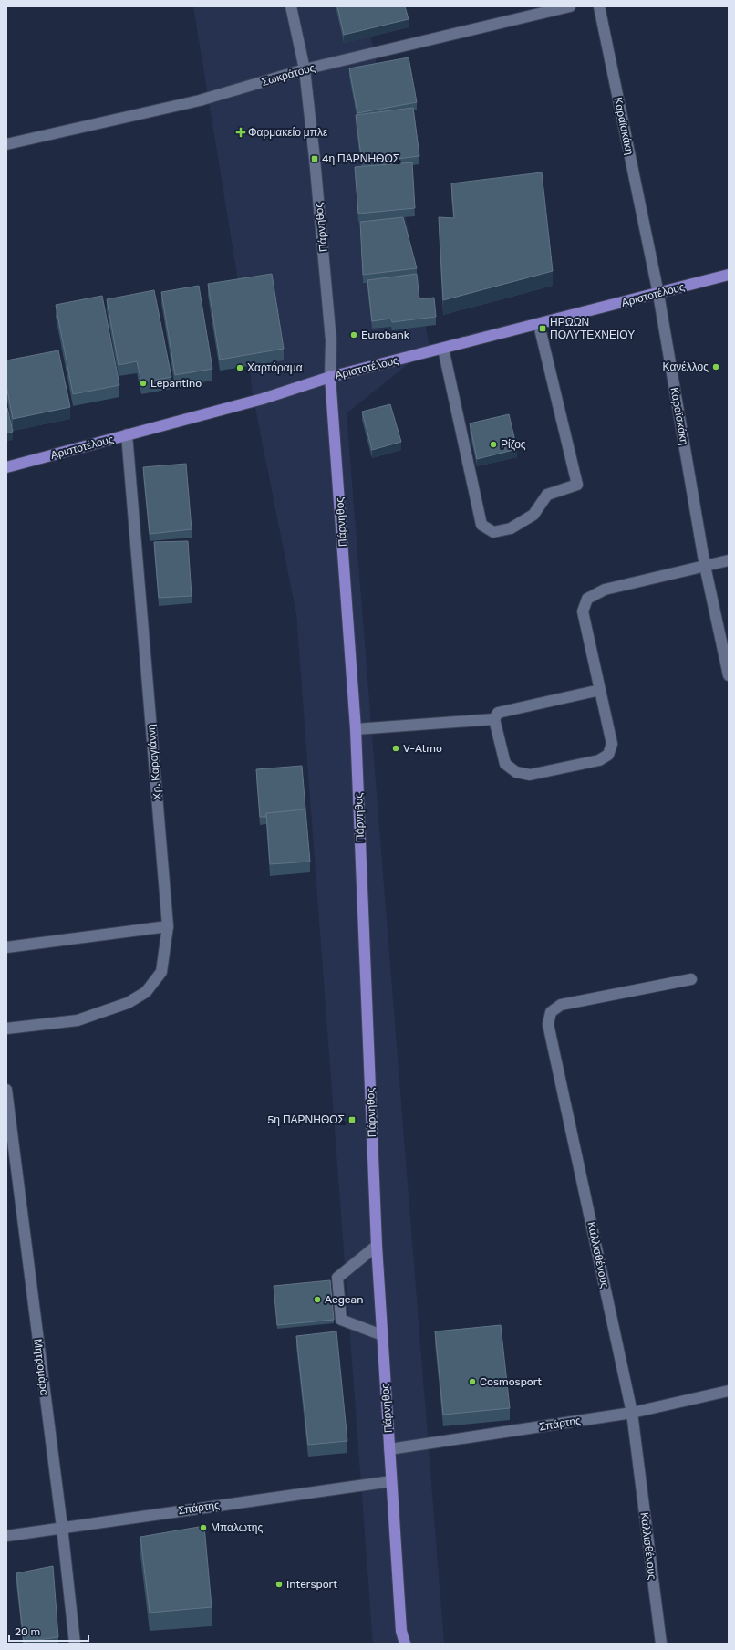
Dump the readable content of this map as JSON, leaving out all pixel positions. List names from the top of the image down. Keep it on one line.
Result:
{"streets":{"main road":["Πάρνηθος","Αριστοτέλους"],"street":["Σωκράτους","Καραϊσκάκη","Χρ. Καραγιάννη","Καλλισθένους","Μητρομάρα","Σπάρτης"]},"crossings":[["Σωκράτους","Πάρνηθος"],["Καραϊσκάκη","Αριστοτέλους"],["Πάρνηθος","Αριστοτέλους"],["Πάρνηθος","Σπάρτης"],["Αριστοτέλους","Χρ. Καραγιάννη"],["Καλλισθένους","Σπάρτης"],["Μητρομάρα","Σπάρτης"]],"places":{"health":["Φαρμακείο μπλε"],"transit":["4η ΠΑΡΝΗΘΟΣ","ΗΡΩΩΝ ΠΟΛΥΤΕΧΝΕΙΟΥ","5η ΠΑΡΝΗΘΟΣ"],"other":["Eurobank","Κανέλλος","Χαρτόραμα","Lepantino","Ρίζος","V-Atmo","Aegean","Cosmosport","Μπαλωτης","Intersport"]},"scale_bar":"20 m"}
